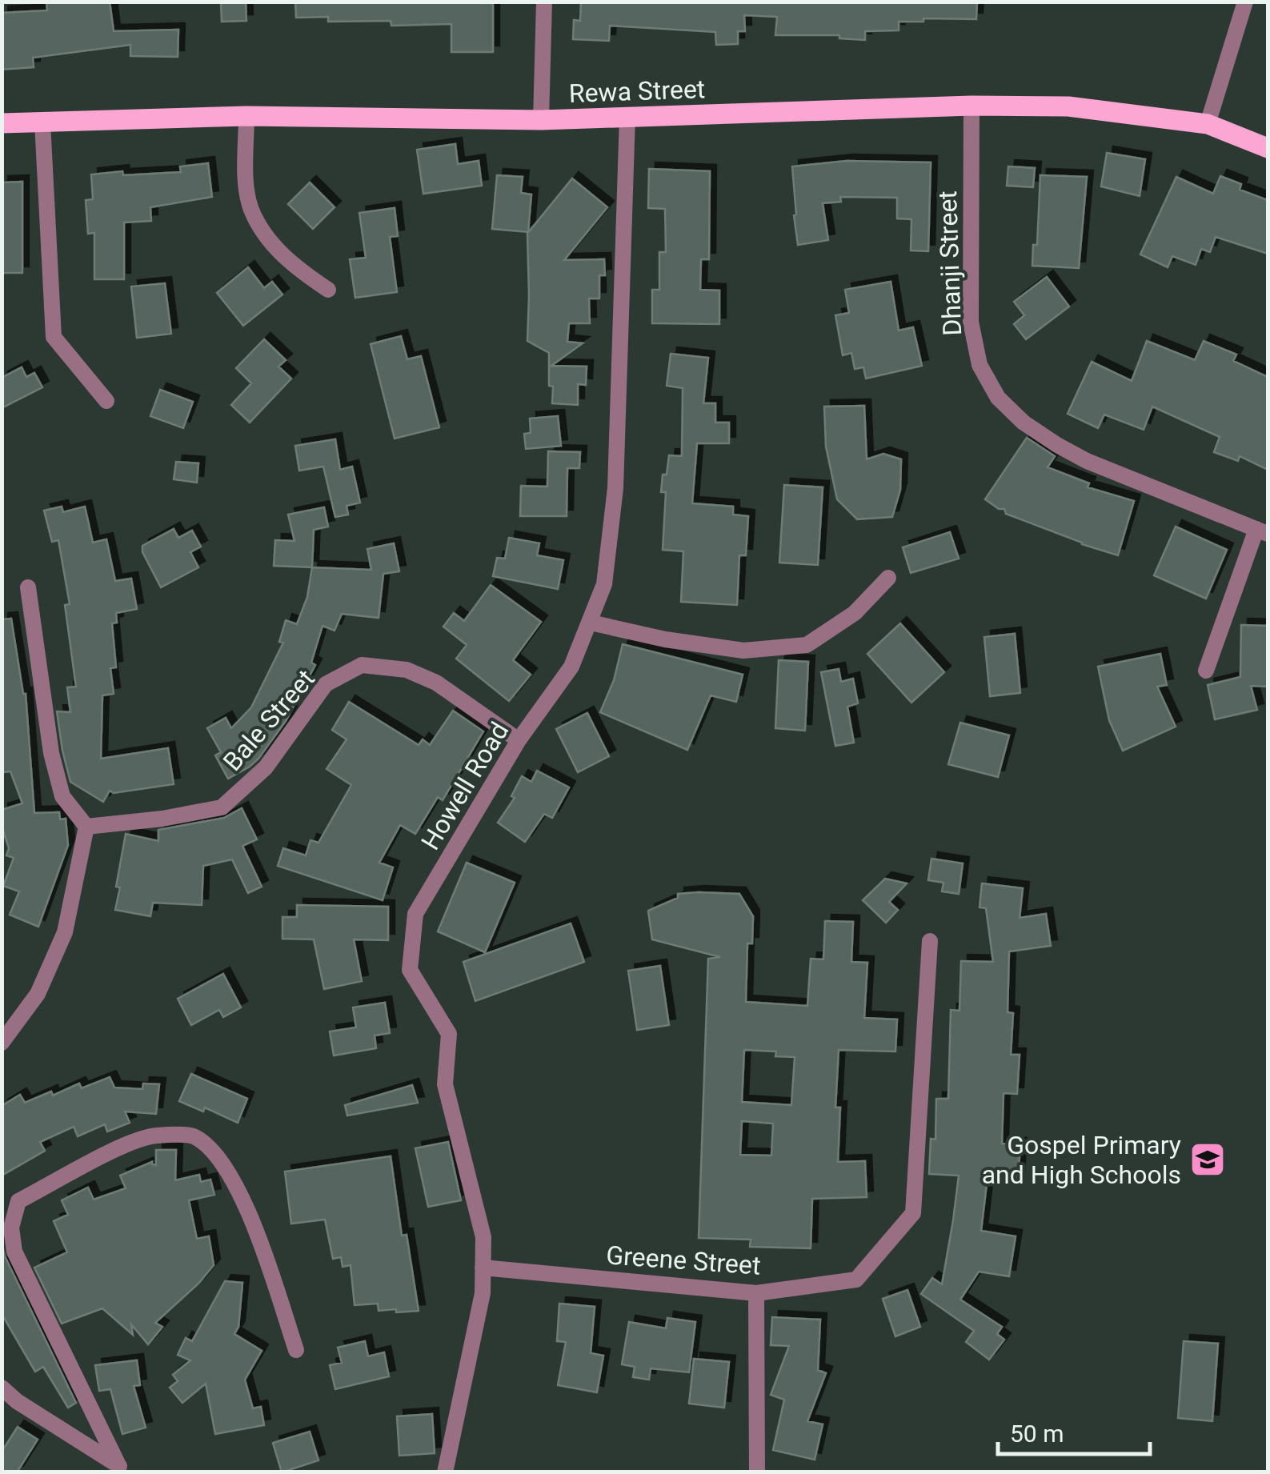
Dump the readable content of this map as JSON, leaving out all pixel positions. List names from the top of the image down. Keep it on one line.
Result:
{"streets":{"main road":["Rewa Street"],"street":["Dhanji Street","Bale Street","Howell Road","Greene Street"]},"crossings":[["Rewa Street","Dhanji Street"],["Rewa Street","Howell Road"],["Bale Street","Howell Road"],["Howell Road","Greene Street"]],"places":{"school or university":["Gospel Primary and High Schools"]},"scale_bar":"50 m"}
